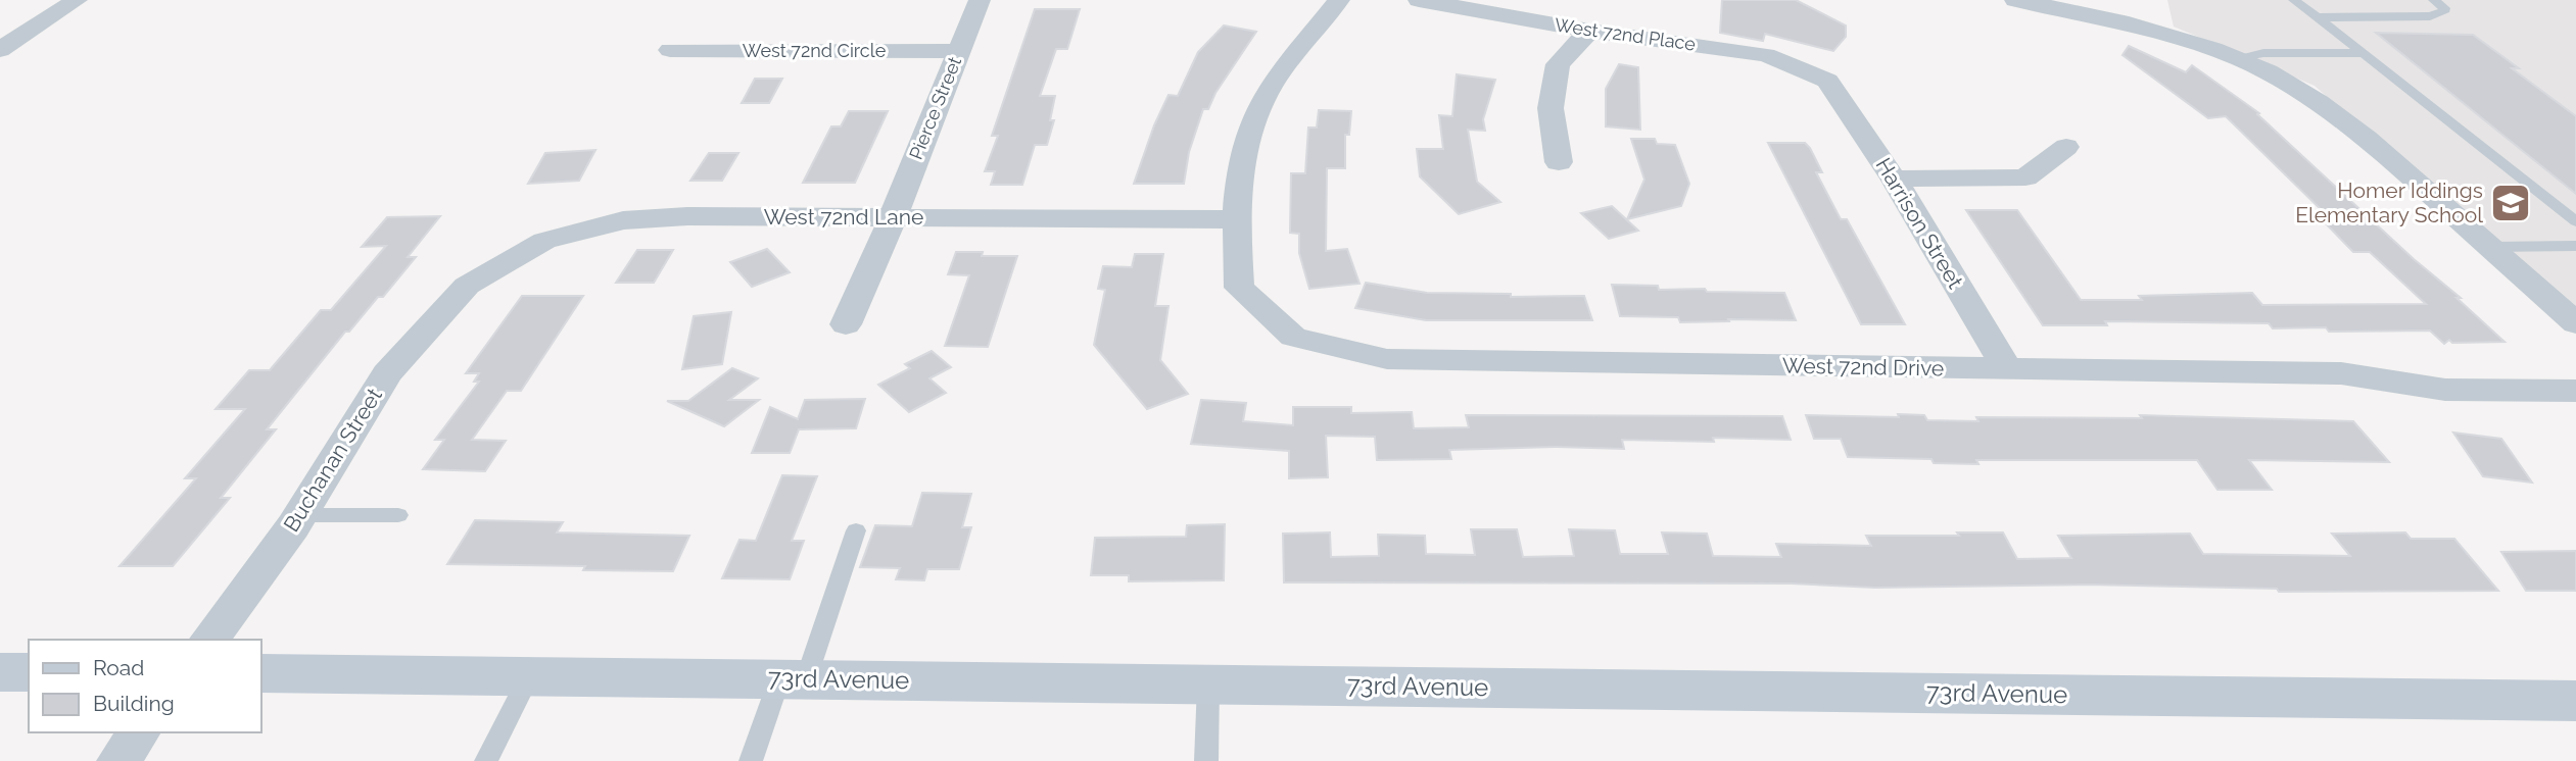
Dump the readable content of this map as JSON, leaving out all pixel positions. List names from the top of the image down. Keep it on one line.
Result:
{"streets":{"street":["West 72nd Place","West 72nd Circle","Pierce Street","West 72nd Lane","Harrison Street","West 72nd Drive","Buchanan Street","73rd Avenue"]},"crossings":[["West 72nd Place","Harrison Street"],["West 72nd Circle","Pierce Street"],["Pierce Street","West 72nd Lane"],["West 72nd Lane","West 72nd Drive"],["West 72nd Lane","Buchanan Street"],["Harrison Street","West 72nd Drive"]],"places":{"school or university":["Homer Iddings Elementary School"]},"legend":["Road","Building"]}
